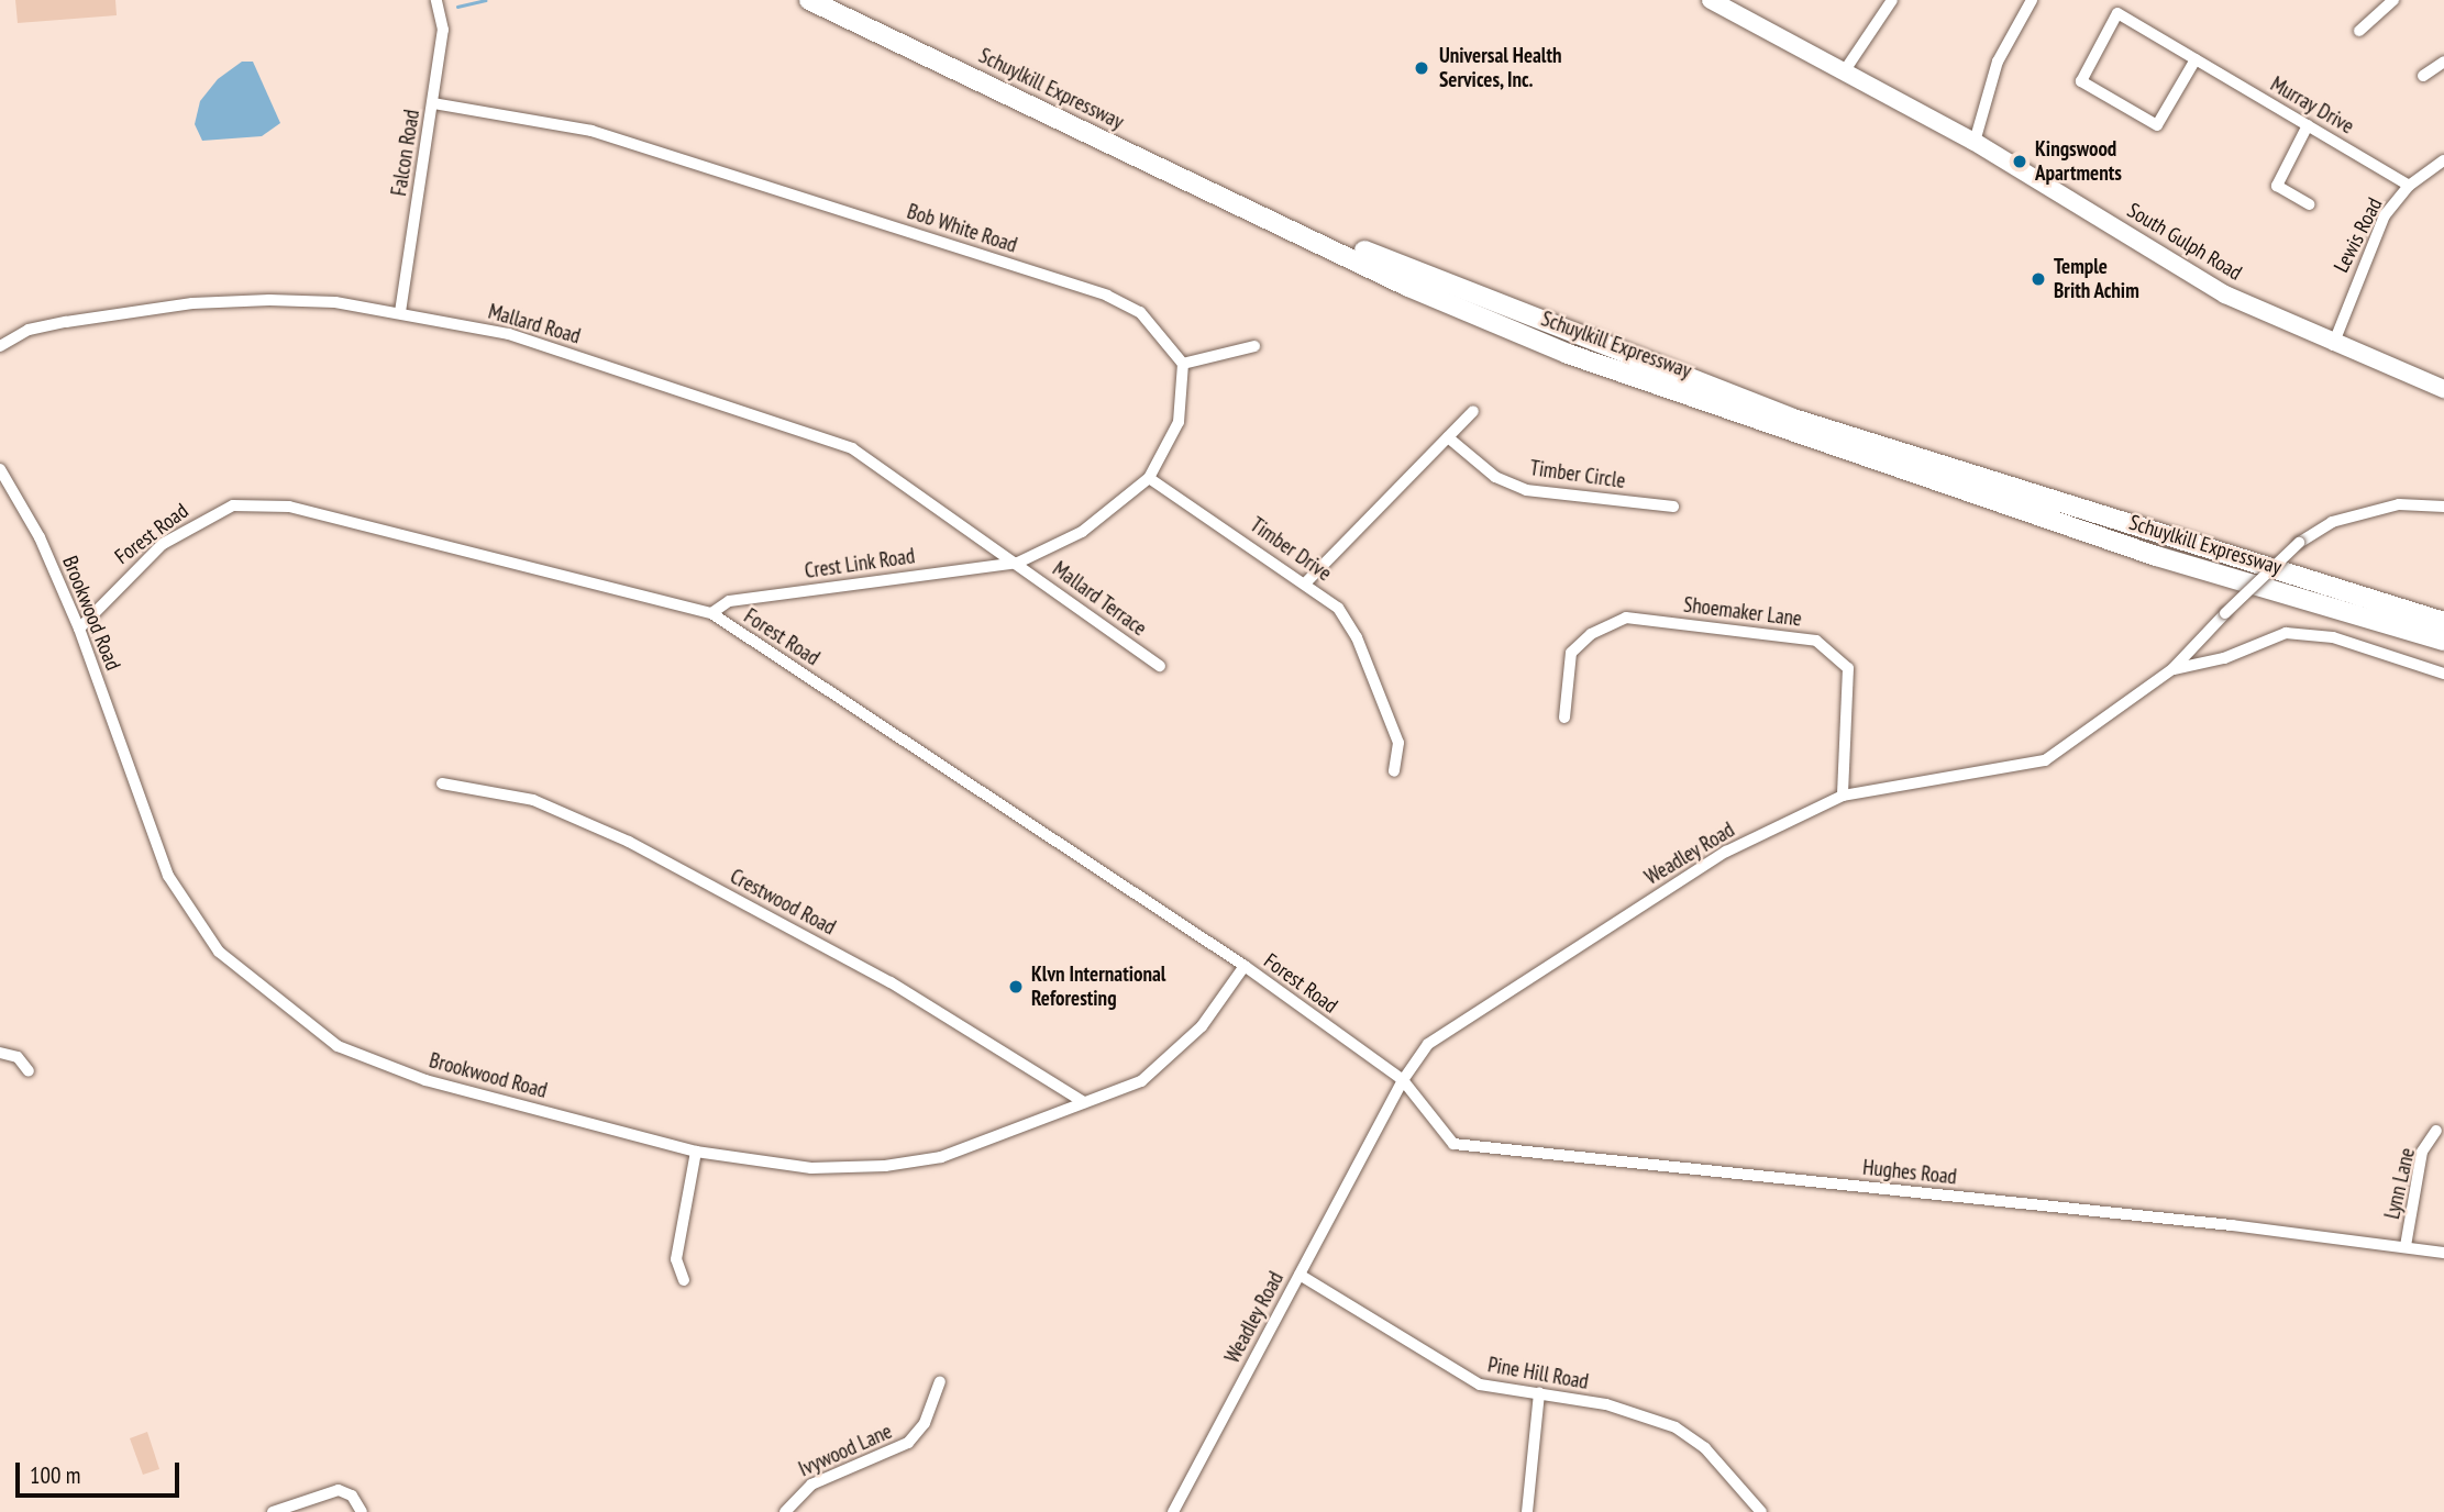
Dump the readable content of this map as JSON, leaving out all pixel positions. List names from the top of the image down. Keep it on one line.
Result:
{"streets":{"highway":["Schuylkill Expressway"],"main road":["South Gulph Road"],"street":["Murray Drive","Falcon Road","Bob White Road","Lewis Road","Mallard Road","Timber Circle","Forest Road","Timber Drive","Crest Link Road","Mallard Terrace","Shoemaker Lane","Brookwood Road","Weadley Road","Crestwood Road","Hughes Road","Lynn Lane","Pine Hill Road","Ivywood Lane"]},"crossings":[["Murray Drive","Lewis Road"],["Falcon Road","Bob White Road"],["Falcon Road","Mallard Road"],["Lewis Road","South Gulph Road"],["Mallard Road","Crest Link Road"],["Mallard Road","Mallard Terrace"],["Forest Road","Crest Link Road"],["Forest Road","Brookwood Road"],["Forest Road","Weadley Road"],["Forest Road","Hughes Road"],["Crest Link Road","Mallard Terrace"],["Shoemaker Lane","Weadley Road"],["Brookwood Road","Crestwood Road"],["Weadley Road","Hughes Road"],["Weadley Road","Pine Hill Road"],["Hughes Road","Lynn Lane"]],"places":["Universal Health Services, Inc.","Kingswood Apartments","Temple Brith Achim","Klvn International Reforesting"],"scale_bar":"100 m"}
